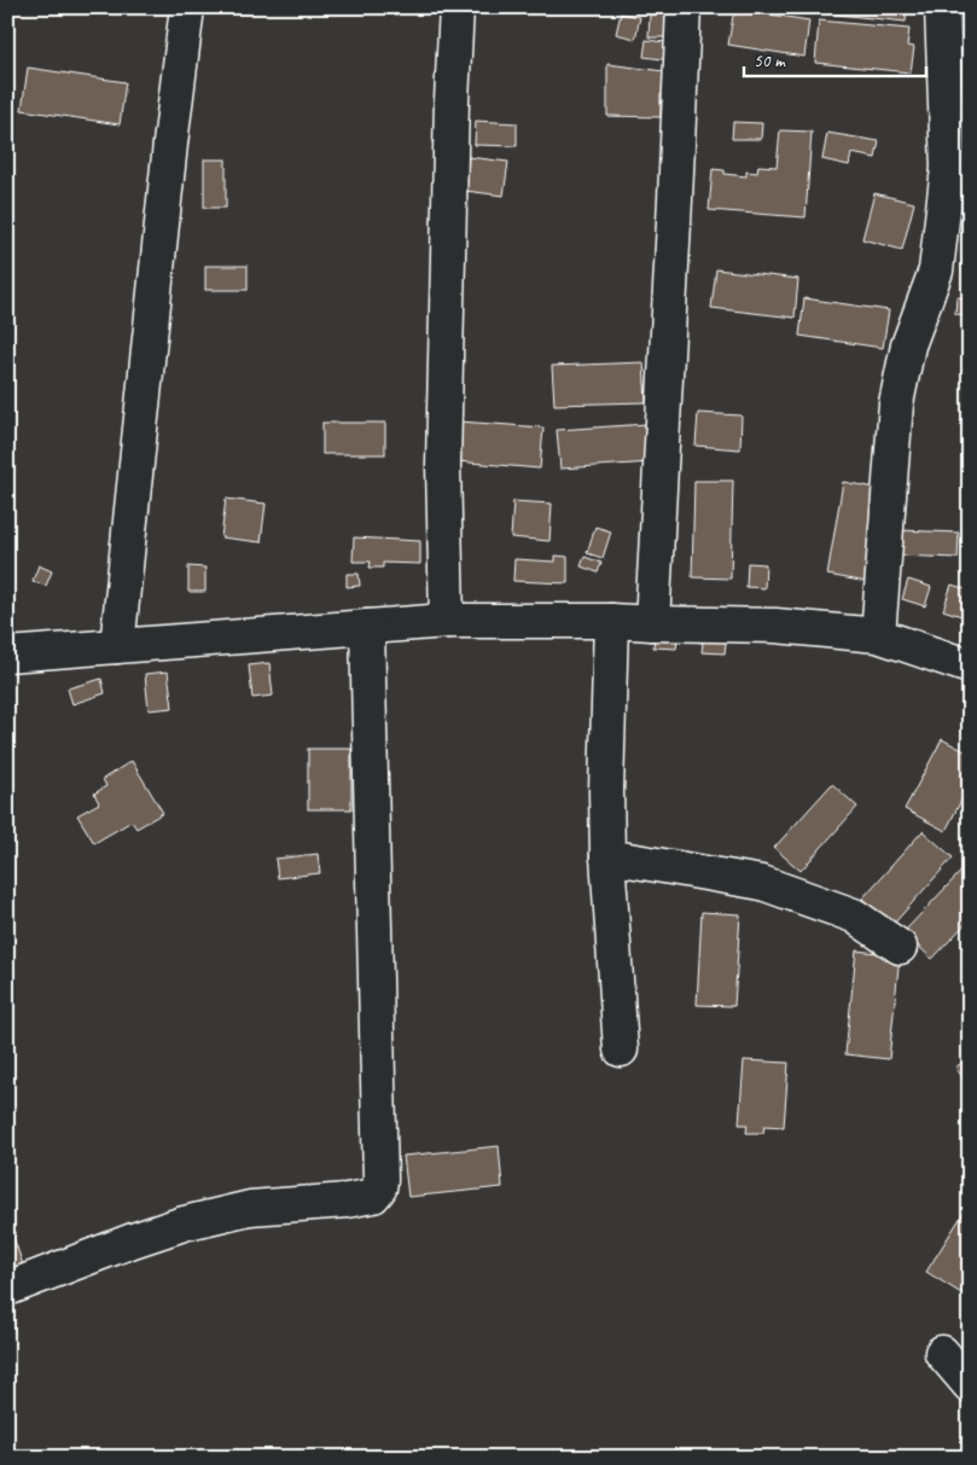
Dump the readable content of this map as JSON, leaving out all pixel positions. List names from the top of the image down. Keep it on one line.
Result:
{"scale_bar":"50 m"}
